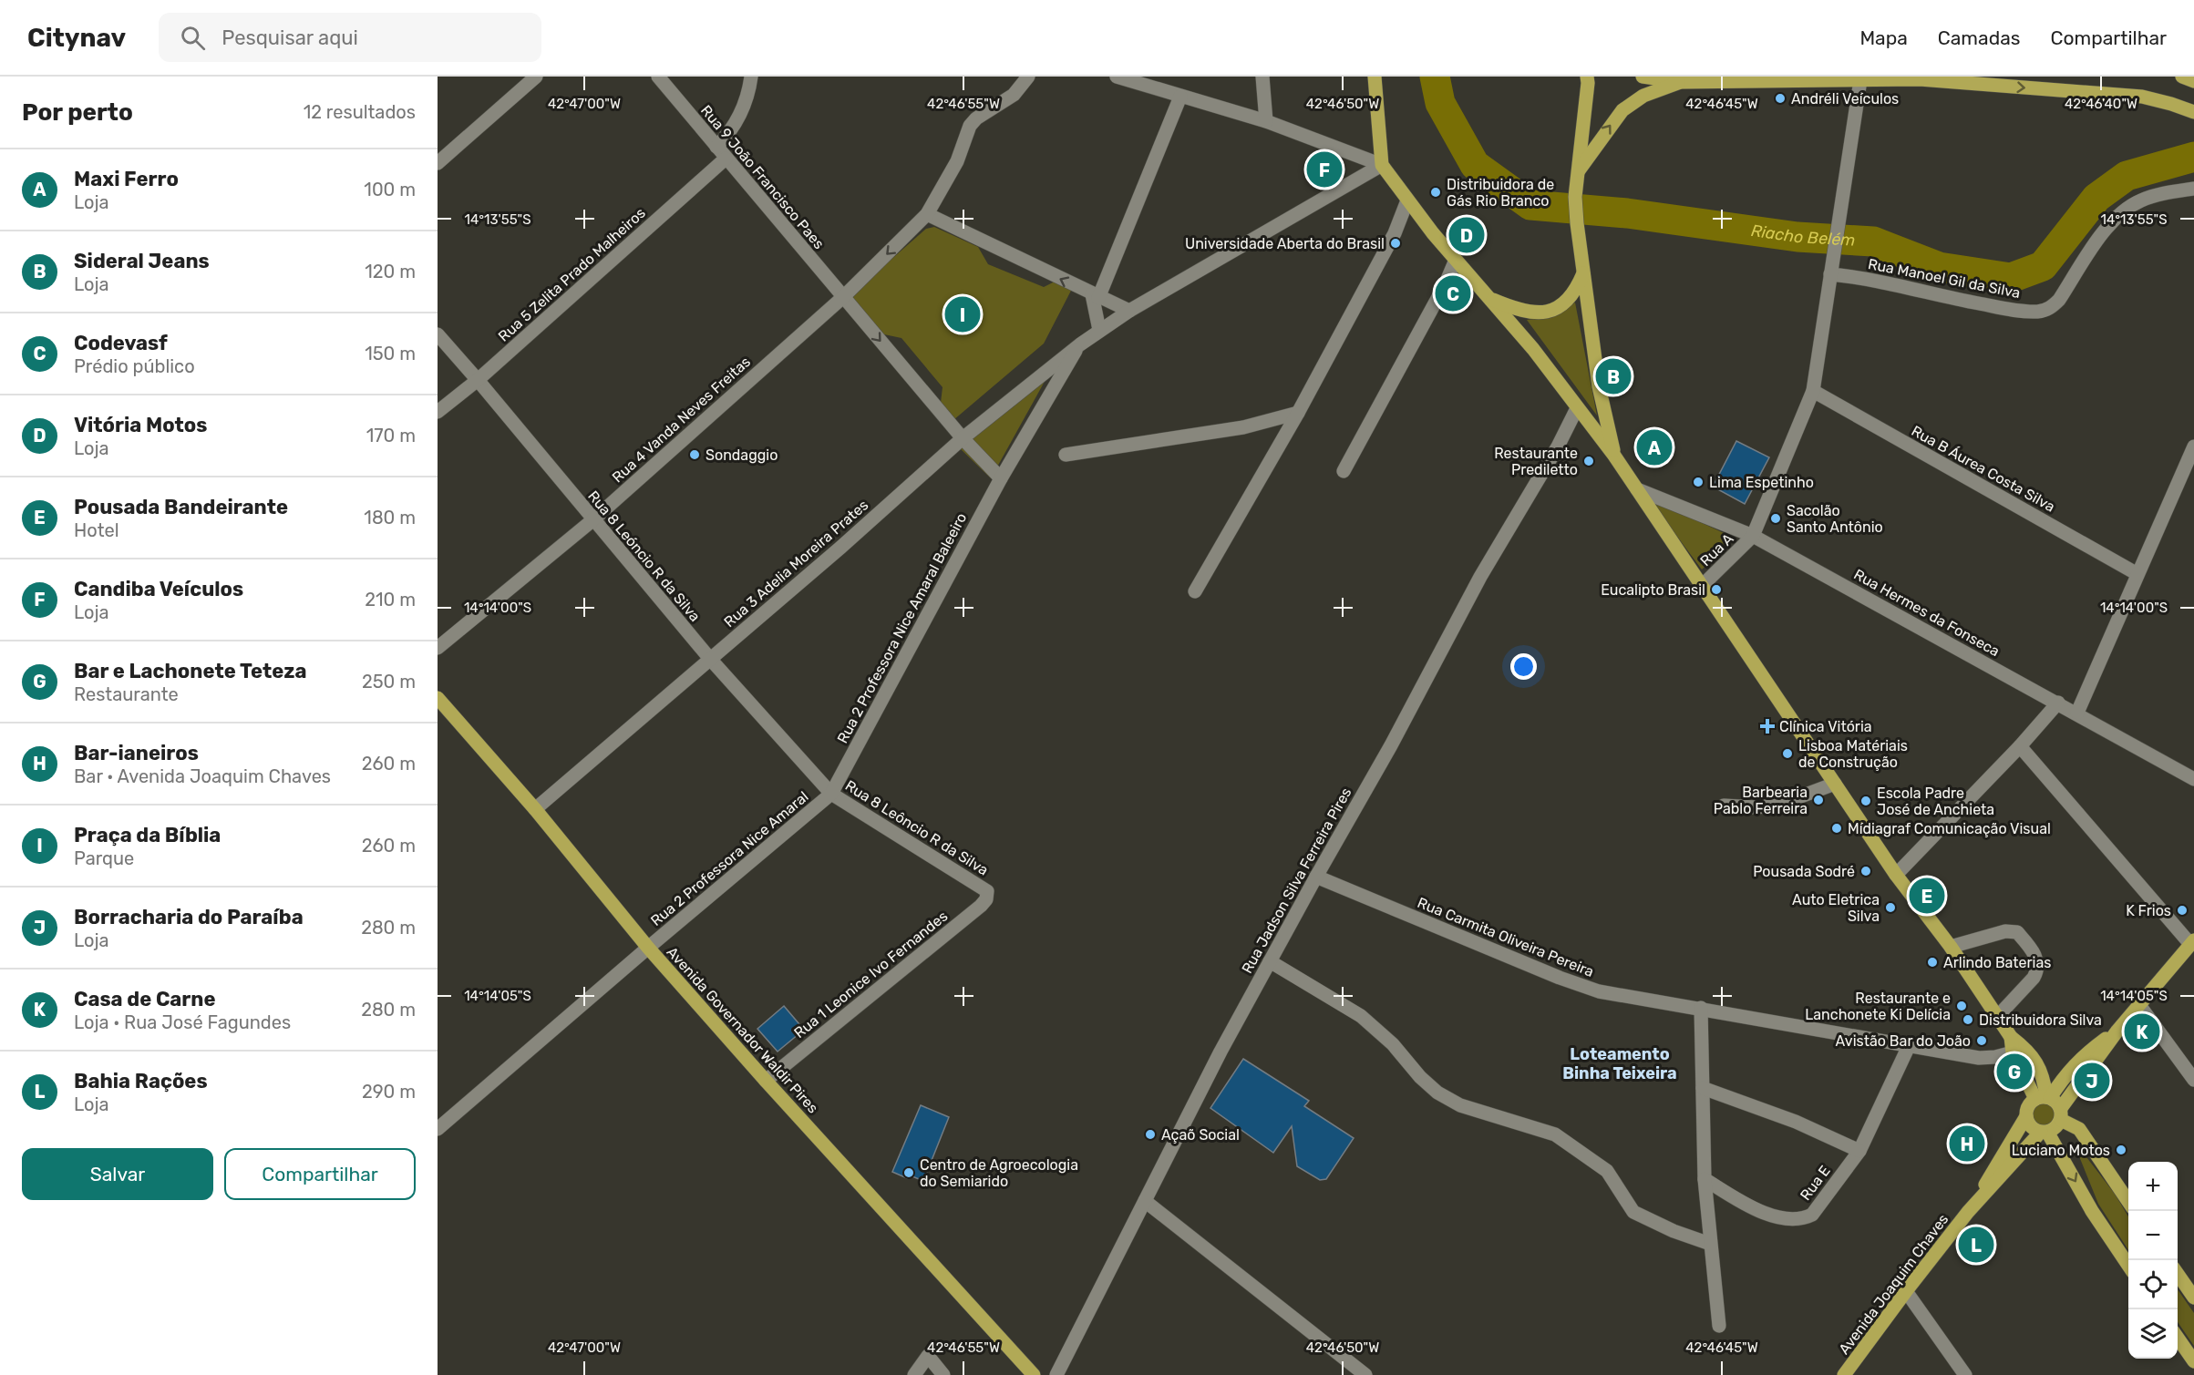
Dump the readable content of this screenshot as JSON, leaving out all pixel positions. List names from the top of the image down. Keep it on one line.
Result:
{"streets":{"main road":["Avenida Governador Waldir Pires","Avenida Joaquim Chaves"],"street":["Rua 9 João Francisco Paes","Rua 5 Zelita Prado Malheiros","Rua Manoel Gil da Silva","Rua 4 Vanda Neves Freitas","Rua B Áurea Costa Silva","Rua A","Rua 8 Leóncio R da Silva","Rua 3 Adelia Moreira Prates","Rua Hermes da Fonseca","Rua 2 Professora Nice Amaral Baleeiro","Rua 8 Leôncio R da Silva","Rua 2 Professora Nice Amaral","Rua Jadson Silva Ferreira Pires","Rua Carmita Oliveira Pereira","Rua 1 Leonice Ivo Fernandes","Rua E"]},"crossings":[["Rua 9 João Francisco Paes","Rua 5 Zelita Prado Malheiros"],["Rua 9 João Francisco Paes","Rua 4 Vanda Neves Freitas"],["Rua 9 João Francisco Paes","Rua 3 Adelia Moreira Prates"],["Rua 9 João Francisco Paes","Rua 2 Professora Nice Amaral Baleeiro"],["Rua 5 Zelita Prado Malheiros","Rua 8 Leóncio R da Silva"],["Rua 4 Vanda Neves Freitas","Rua 8 Leóncio R da Silva"],["Rua A","Rua Hermes da Fonseca"],["Rua 8 Leóncio R da Silva","Rua 3 Adelia Moreira Prates"],["Rua 8 Leóncio R da Silva","Rua 2 Professora Nice Amaral Baleeiro"],["Rua 8 Leóncio R da Silva","Rua 8 Leôncio R da Silva"],["Rua 8 Leóncio R da Silva","Rua 2 Professora Nice Amaral"],["Rua 3 Adelia Moreira Prates","Rua 2 Professora Nice Amaral Baleeiro"],["Rua 3 Adelia Moreira Prates","Avenida Governador Waldir Pires"],["Rua 2 Professora Nice Amaral Baleeiro","Rua 8 Leôncio R da Silva"],["Rua 2 Professora Nice Amaral Baleeiro","Rua 2 Professora Nice Amaral"],["Rua 8 Leôncio R da Silva","Rua 2 Professora Nice Amaral"],["Rua 8 Leôncio R da Silva","Rua 1 Leonice Ivo Fernandes"],["Rua 2 Professora Nice Amaral","Avenida Governador Waldir Pires"],["Rua Jadson Silva Ferreira Pires","Rua Carmita Oliveira Pereira"],["Rua Carmita Oliveira Pereira","Rua E"],["Rua 1 Leonice Ivo Fernandes","Avenida Governador Waldir Pires"]],"one_way":["Rua 9 João Francisco Paes"],"districts":["Loteamento Binha Teixeira"],"water":["Riacho Belém"],"places":{"other":["Andréli Veículos","Distribuidora de Gás Rio Branco","Universidade Aberta do Brasil","Sondaggio","Restaurante Prediletto","Lima Espetinho","Sacolão Santo Antônio","Eucalipto Brasil","Lisboa Matériais de Construção","Barbearia Pablo Ferreira","Escola Padre José de Anchieta","Mídiagraf Comunicação Visual","Pousada Sodré","Auto Eletrica Silva","K Frios","Arlindo Baterias","Restaurante e Lanchonete Ki Delícia","Distribuidora Silva","Avistão Bar do João","Açaõ Social","Luciano Motos","Centro de Agroecologia do Semiarido"],"health":["Clínica Vitória"]},"page":{"header":"Citynav","search":"Pesquisar aqui","nav":["Mapa","Camadas","Compartilhar"],"heading":["Por perto","12 resultados"],"list":[{"mark":"A","name":"Maxi Ferro","note":"Loja","value":"100 m"},{"mark":"B","name":"Sideral Jeans","note":"Loja","value":"120 m"},{"mark":"C","name":"Codevasf","note":"Prédio público","value":"150 m"},{"mark":"D","name":"Vitória Motos","note":"Loja","value":"170 m"},{"mark":"E","name":"Pousada Bandeirante","note":"Hotel","value":"180 m"},{"mark":"F","name":"Candiba Veículos","note":"Loja","value":"210 m"},{"mark":"G","name":"Bar e Lachonete Teteza","note":"Restaurante","value":"250 m"},{"mark":"H","name":"Bar-ianeiros","note":"Bar · Avenida Joaquim Chaves","value":"260 m"},{"mark":"I","name":"Praça da Bíblia","note":"Parque","value":"260 m"},{"mark":"J","name":"Borracharia do Paraíba","note":"Loja","value":"280 m"},{"mark":"K","name":"Casa de Carne","note":"Loja · Rua José Fagundes","value":"280 m"},{"mark":"L","name":"Bahia Rações","note":"Loja","value":"290 m"}],"pins":["F","D","C","I","B","A","E","K","G","J","H","L"],"buttons":["Salvar","Compartilhar"],"map_buttons":["+","−"]},"coordinates":["42°47'00\"W","42°46'55\"W","42°46'50\"W","42°46'45\"W","42°46'40\"W","14°13'55\"S","14°14'00\"S","14°14'05\"S"]}
